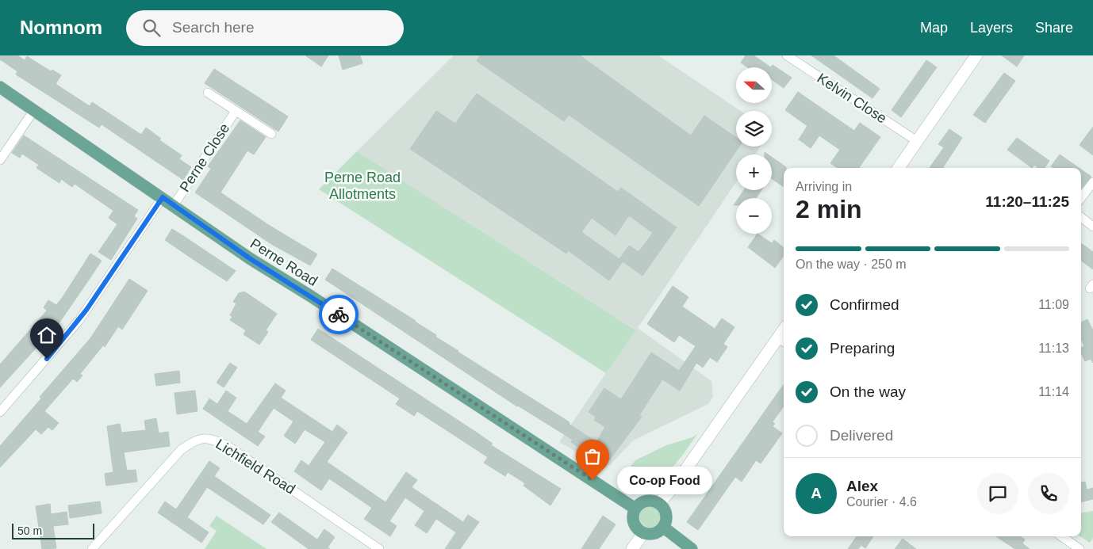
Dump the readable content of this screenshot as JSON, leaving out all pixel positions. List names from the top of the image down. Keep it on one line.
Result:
{"streets":{"main road":["Perne Road"],"street":["Kelvin Close","Perne Close","Lichfield Road"]},"crossings":[["Perne Close","Perne Road"]],"parks":["Perne Road Allotments"],"places":["Co-op Food"],"scale_bar":"50 m","north":"left","page":{"header":"Nomnom","search":"Search here","nav":["Map","Layers","Share"],"map_buttons":["+","−"],"heading":["2 min","Arriving in","11:20–11:25"],"panel":["Alex","Courier · 4.6"],"bar":"On the way · 250 m","list":[["Confirmed","11:09"],["Preparing","11:13"],["On the way","11:14"],"Delivered"],"bubble":"Co-op Food","round":"A","scale":"50 m"}}
